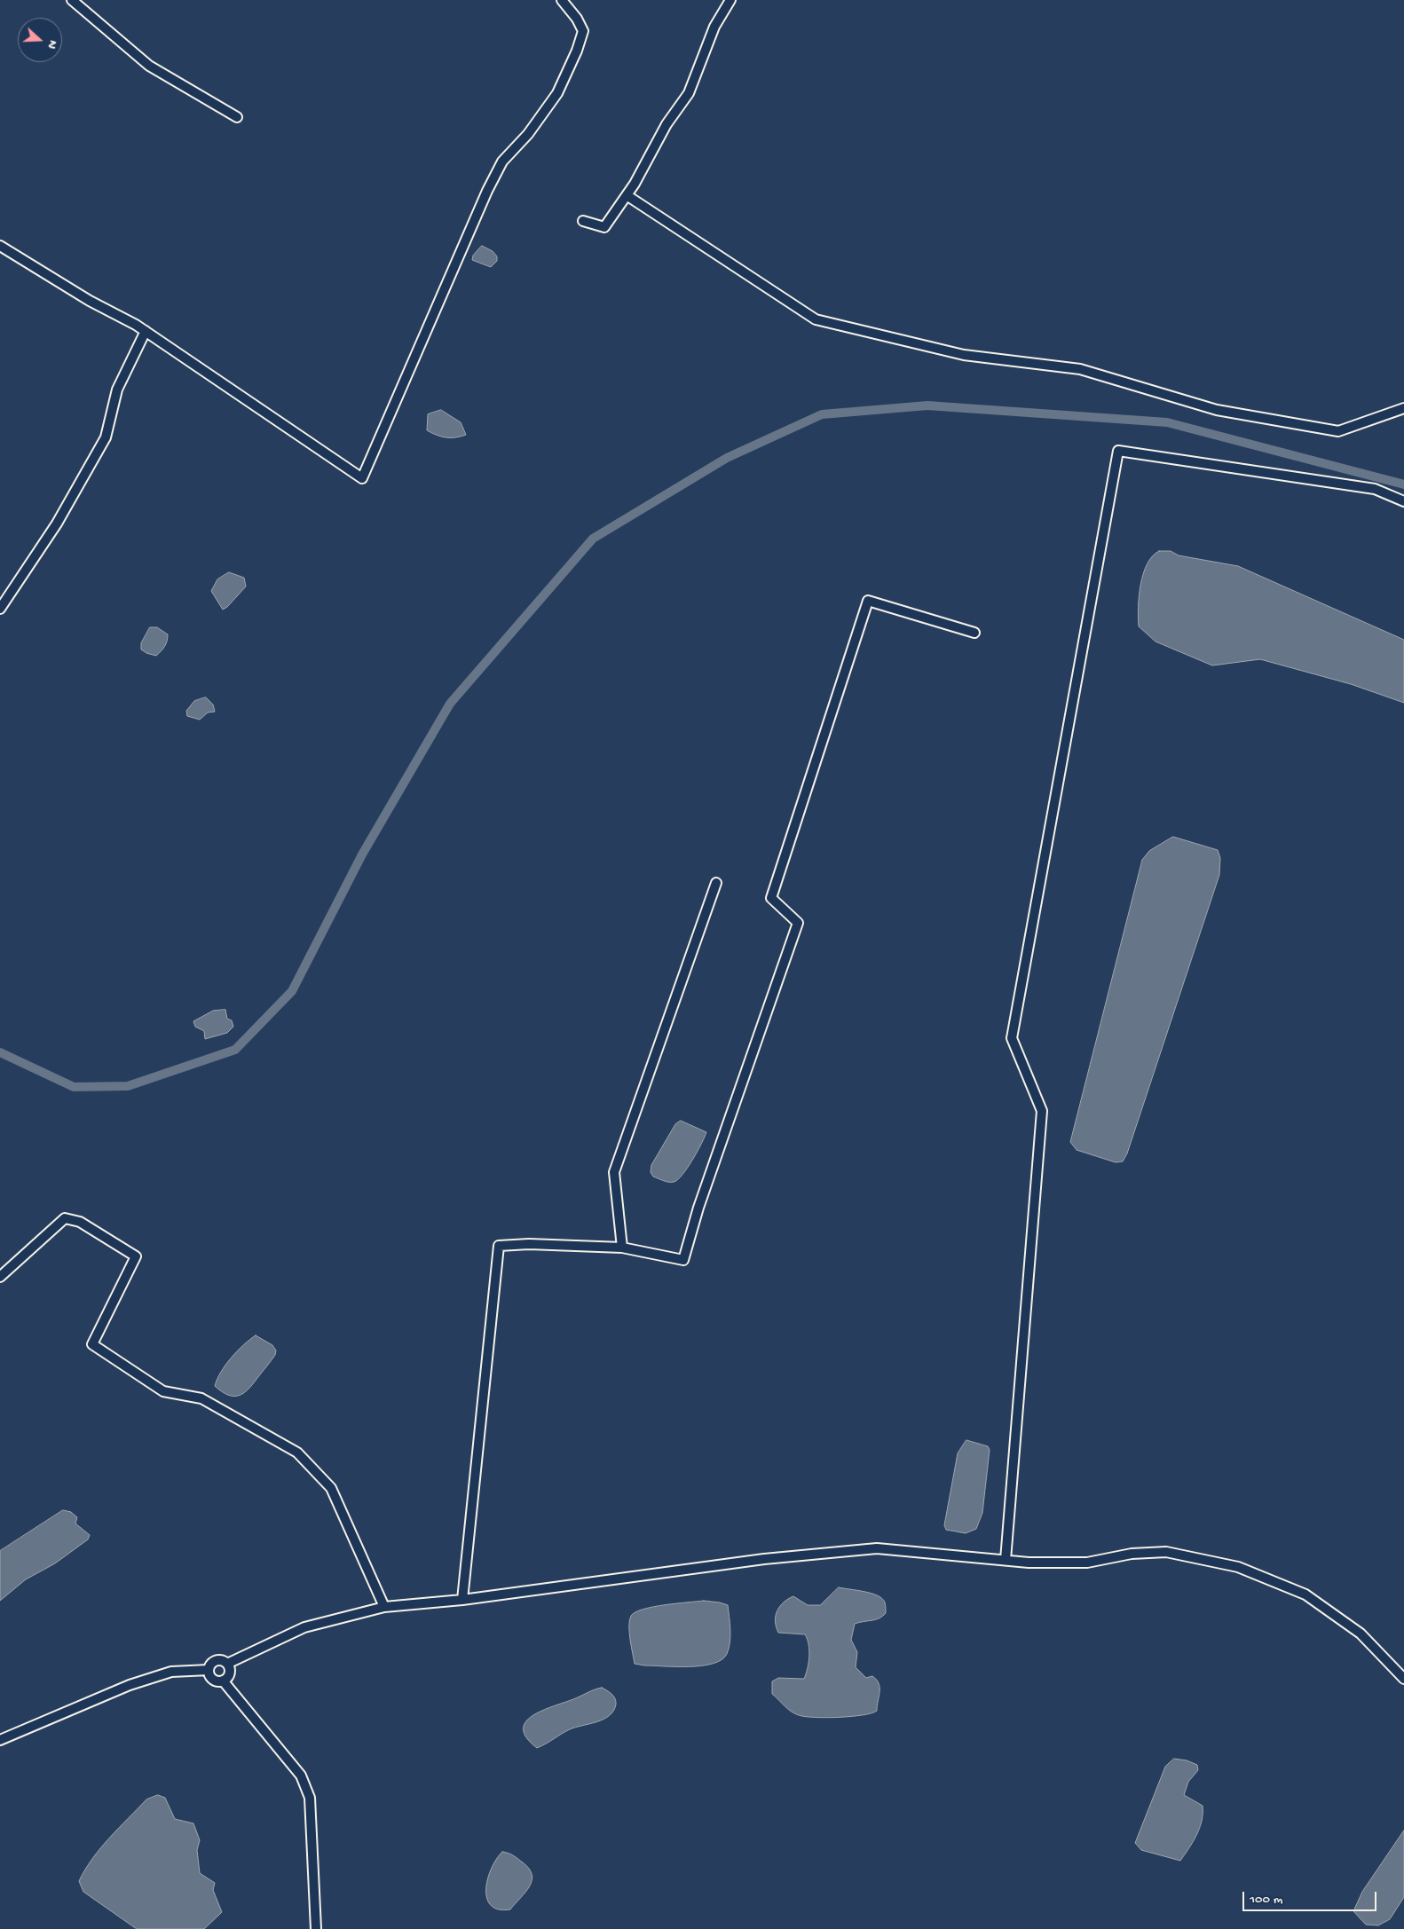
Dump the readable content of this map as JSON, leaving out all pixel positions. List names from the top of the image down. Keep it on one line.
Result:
{"scale_bar":"100 m","north":"right"}
